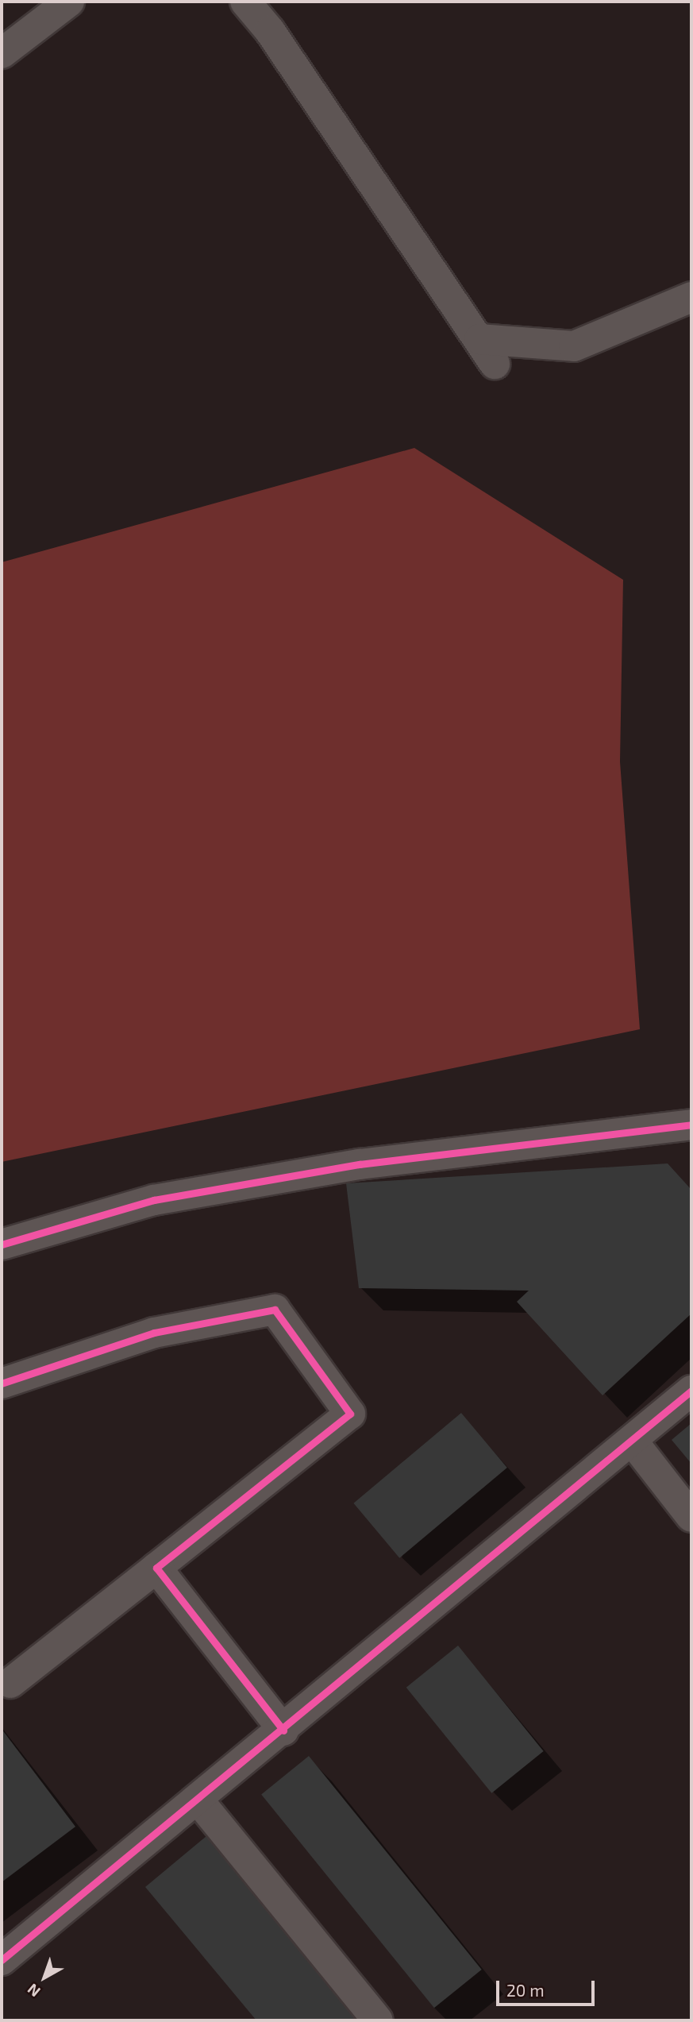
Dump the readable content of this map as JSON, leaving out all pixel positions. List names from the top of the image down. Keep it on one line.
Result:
{"scale_bar":"20 m","north":"bottom left"}
